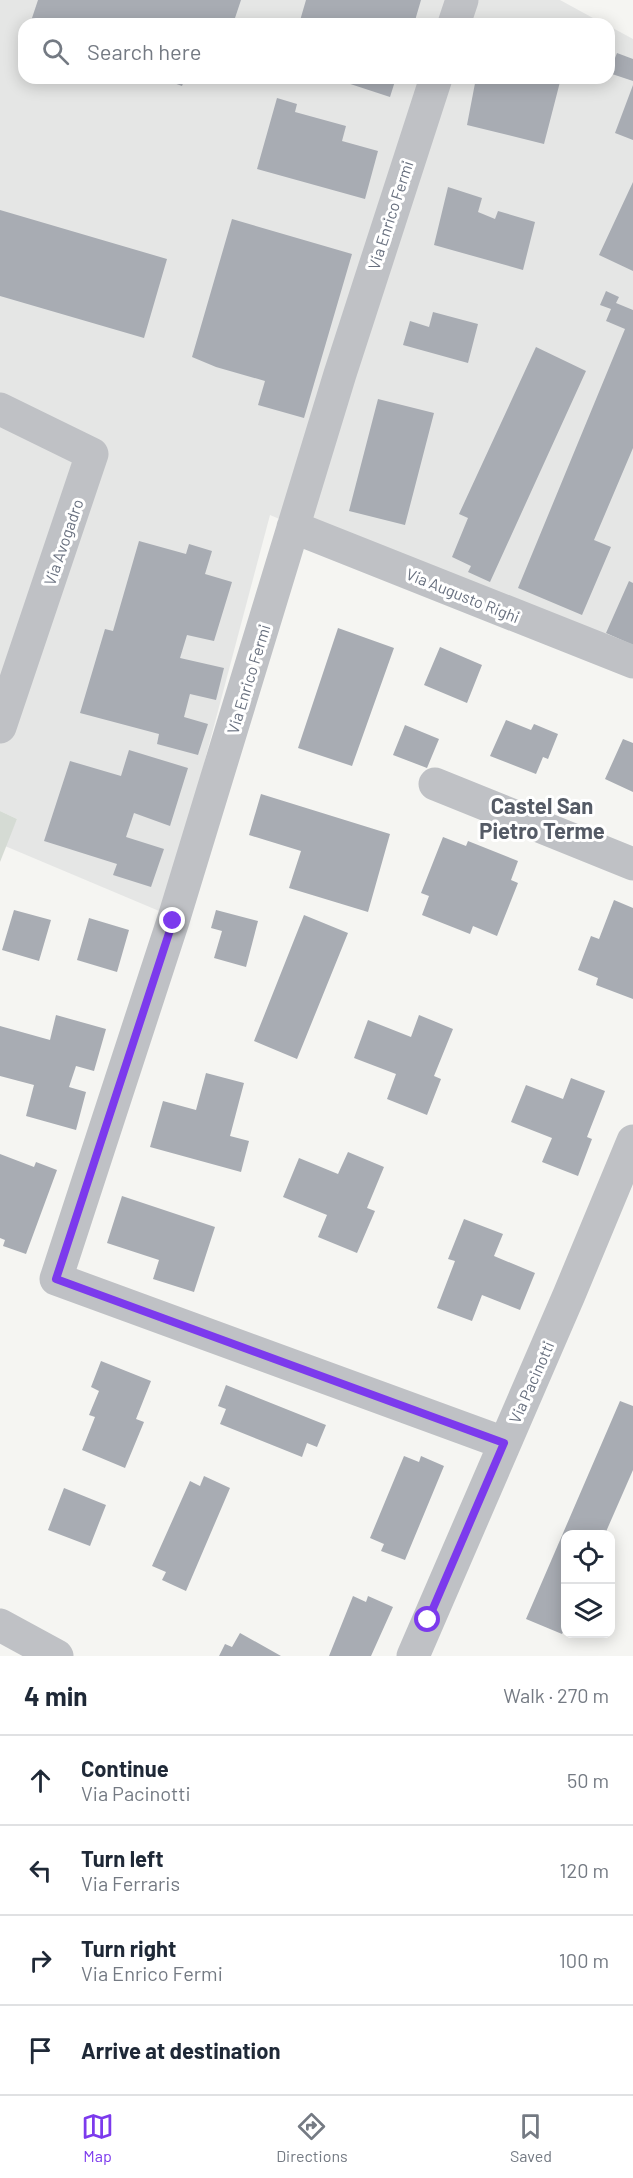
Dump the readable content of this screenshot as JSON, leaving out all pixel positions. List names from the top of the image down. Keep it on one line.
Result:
{"streets":{"street":["Via Enrico Fermi","Via Avogadro","Via Augusto Righi","Via Pacinotti"]},"crossings":[["Via Enrico Fermi","Via Augusto Righi"],["Via Enrico Fermi","Via Pacinotti"]],"districts":["Castel San Pietro Terme"],"page":{"search":"Search here","heading":["4 min","Walk · 270 m"],"list":[["Continue","Via Pacinotti","50 m"],["Turn left","Via Ferraris","120 m"],["Turn right","Via Enrico Fermi","100 m"],"Arrive at destination"],"nav":["Map","Directions","Saved"]}}
